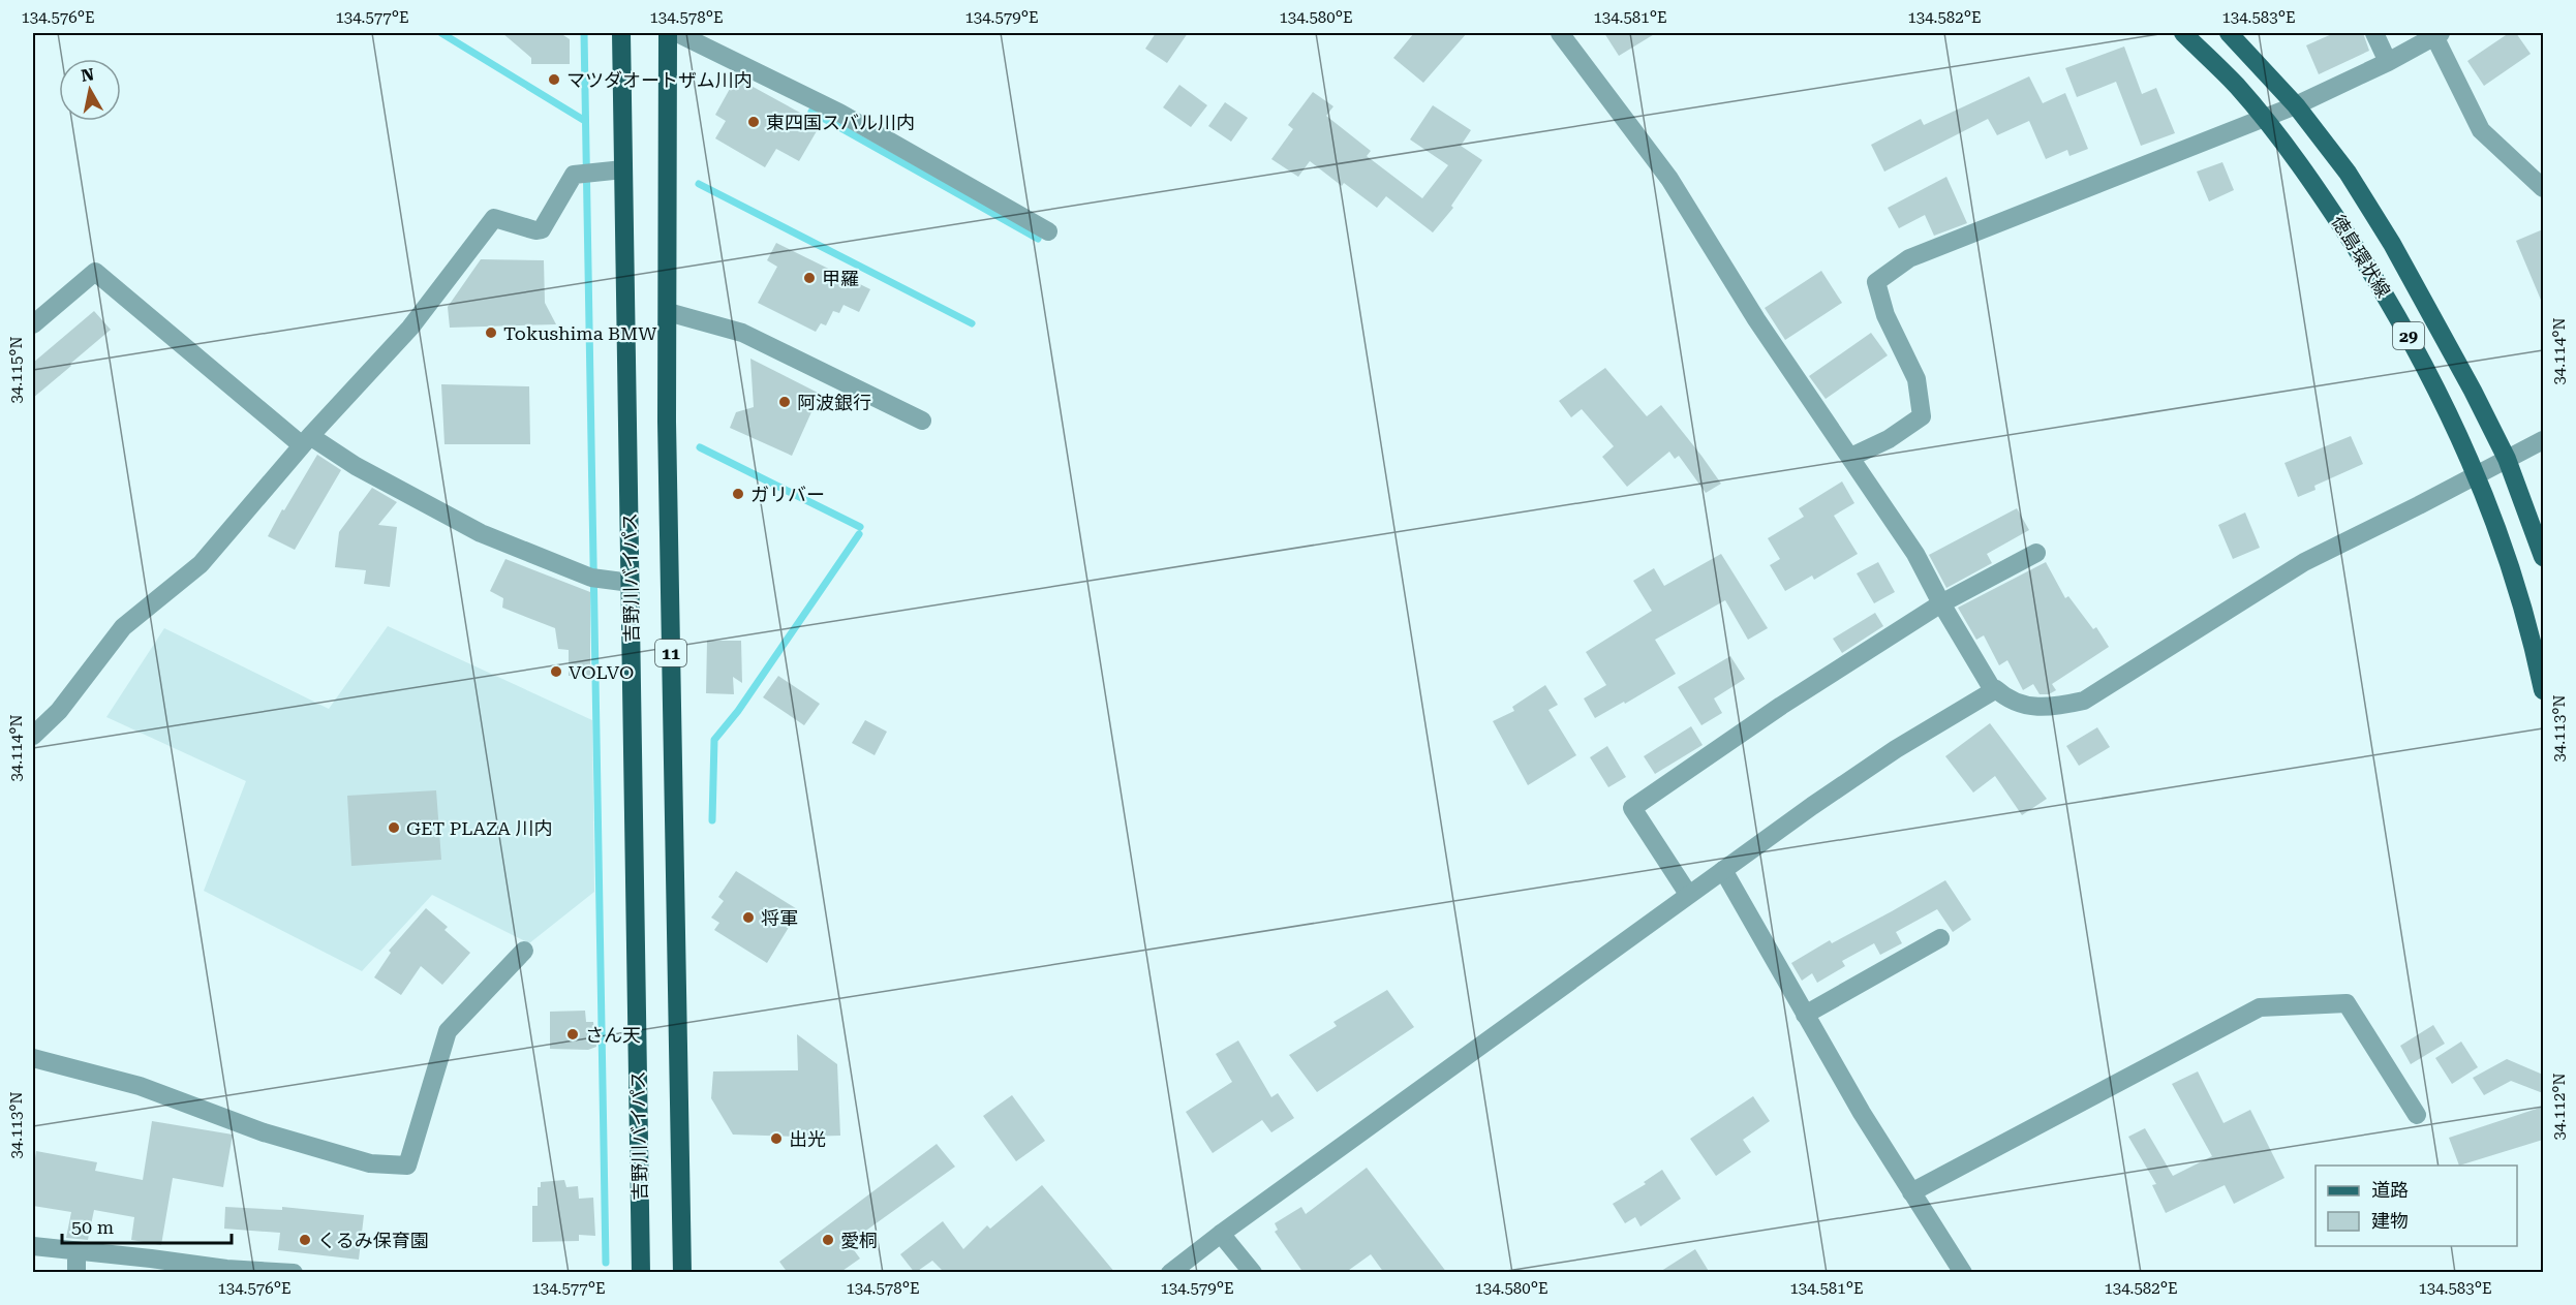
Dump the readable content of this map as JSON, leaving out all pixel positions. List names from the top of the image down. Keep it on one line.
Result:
{"streets":{"highway":["吉野川バイパス","11"],"main road":["徳島環状線","29"]},"places":["マツダオートザム川内","東四国スバル川内","甲羅","Tokushima BMW","阿波銀行","ガリバー","VOLVO","GET PLAZA 川内","将軍","さん天","出光","くるみ保育園","愛桐"],"legend":["道路","建物"],"scale_bar":"50 m","north":"top","coordinates":["134.576°E","134.577°E","134.578°E","134.579°E","134.580°E","134.581°E","134.582°E","134.583°E","34.114°N","34.115°N","34.113°N","34.112°N"]}
